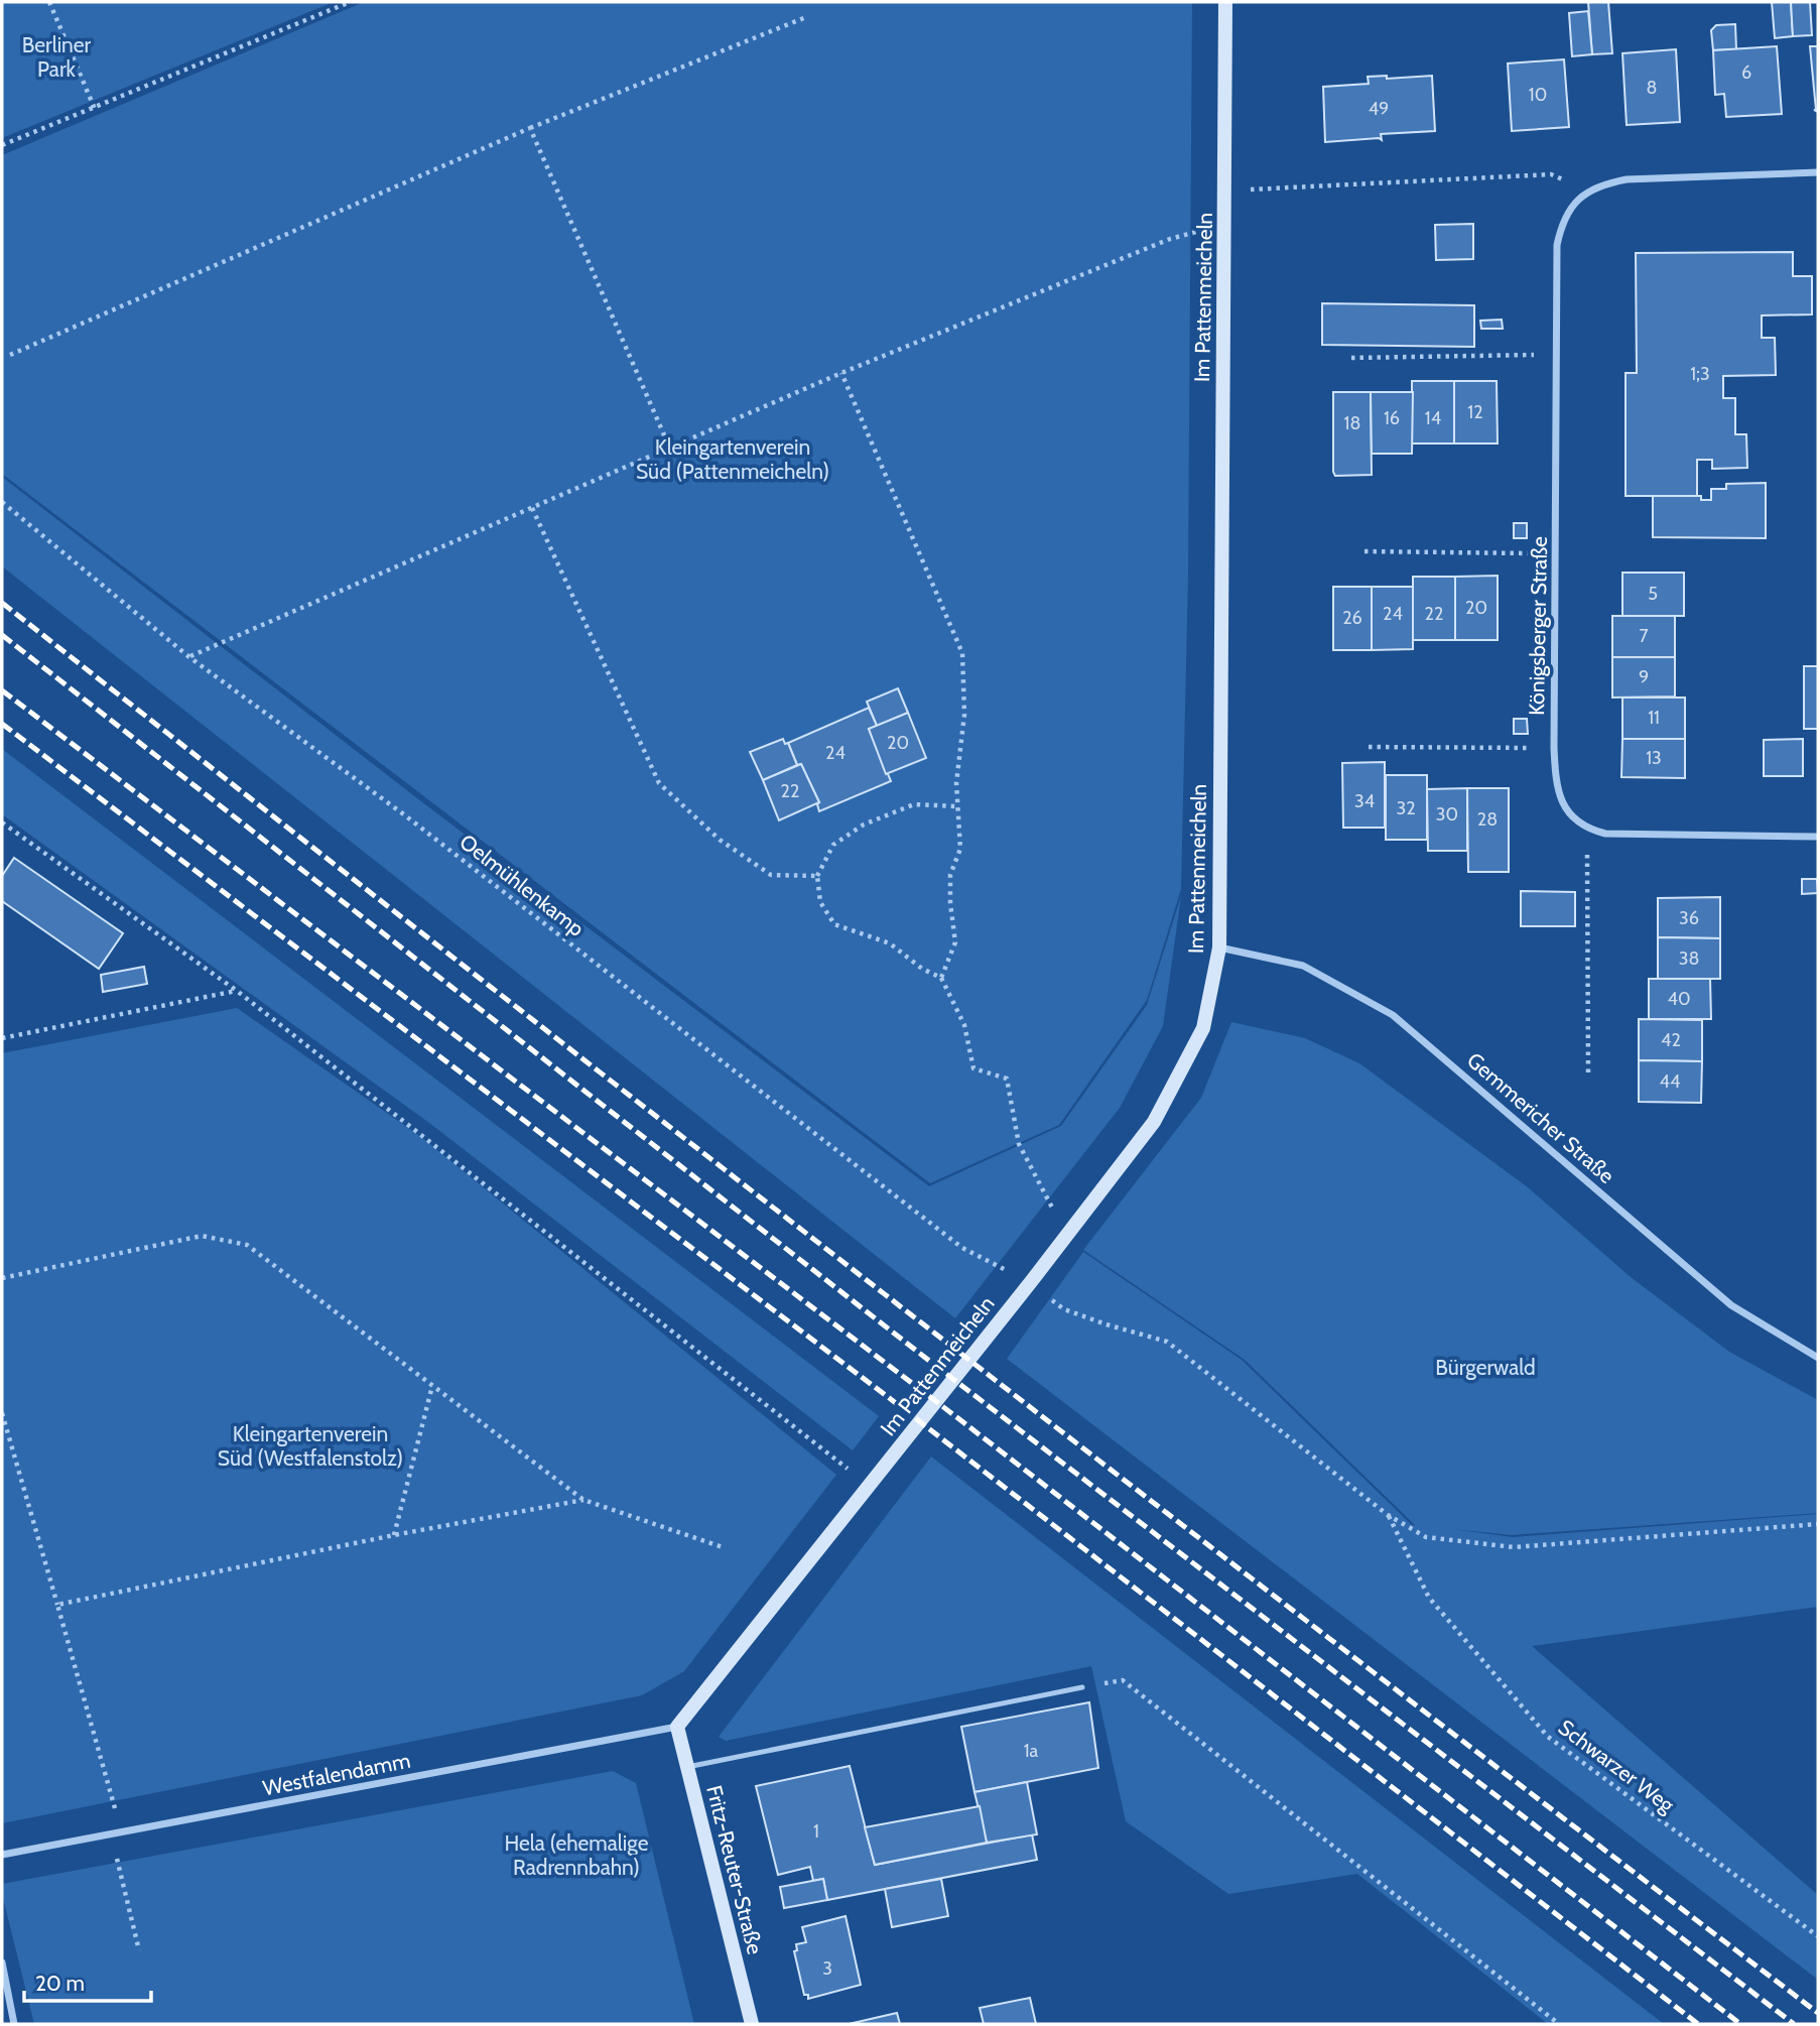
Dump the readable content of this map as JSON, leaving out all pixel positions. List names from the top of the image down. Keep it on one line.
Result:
{"streets":{"street":["Im Pattenmeicheln","Königsberger Straße","Gemmericher Straße","Westfalendamm","Fritz-Reuter-Straße"],"path":["Oelmühlenkamp","Schwarzer Weg"]},"crossings":[["Im Pattenmeicheln","Oelmühlenkamp"],["Im Pattenmeicheln","Gemmericher Straße"],["Im Pattenmeicheln","Westfalendamm"],["Im Pattenmeicheln","Fritz-Reuter-Straße"],["Oelmühlenkamp","Schwarzer Weg"],["Westfalendamm","Fritz-Reuter-Straße"]],"parks":["Berliner Park","Kleingartenverein Süd (Pattenmeicheln)","Bürgerwald","Kleingartenverein Süd (Westfalenstolz)","Hela (ehemalige Radrennbahn)"],"house_numbers":["6","8","10","49","1;3","12","16","14","18","5","20","24","22","26","7","9","11","20","24","13","22","34","32","30","28","36","38","40","42","44","1a","1","3"],"scale_bar":"20 m"}
